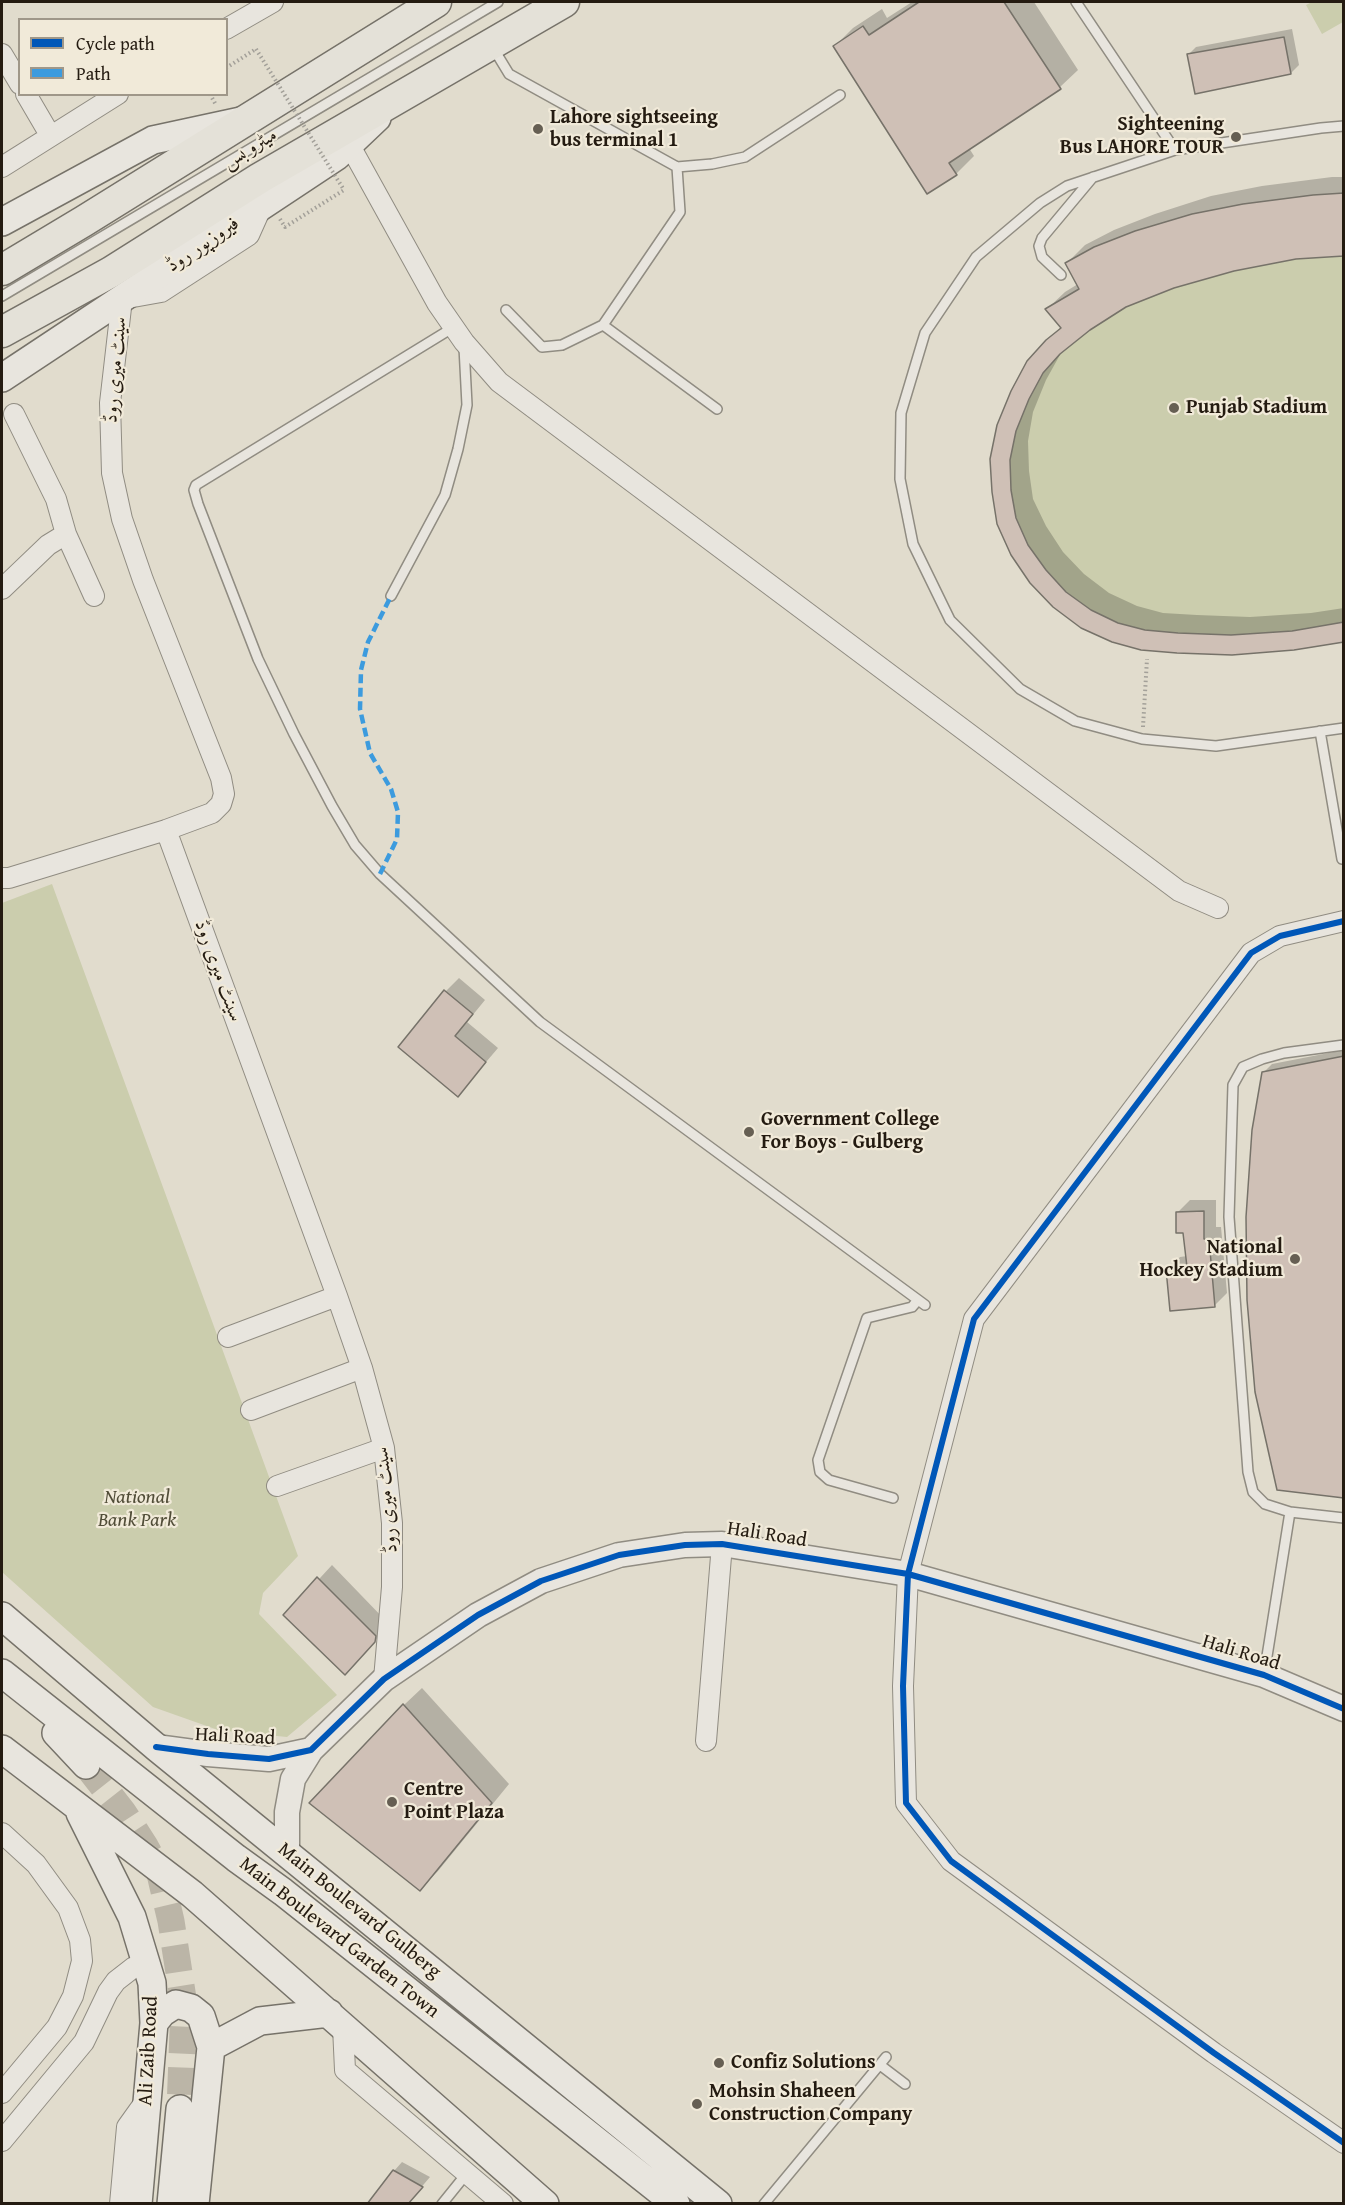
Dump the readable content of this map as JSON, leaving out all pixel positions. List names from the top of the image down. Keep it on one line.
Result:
{"streets":{"main road":["فیروزپور روڈ","Main Boulevard Gulberg","Main Boulevard Garden Town","Ali Zaib Road"],"street":["سینٹ میری روڈ","Hali Road"],"lane":["میٹرو بس"]},"crossings":[["فیروزپور روڈ","سینٹ میری روڈ"],["سینٹ میری روڈ","Hali Road"],["Hali Road","Main Boulevard Gulberg"]],"parks":["National Bank Park"],"places":["Lahore sightseeing bus terminal 1","Sighteening Bus LAHORE TOUR","Punjab Stadium","Government College For Boys - Gulberg","National Hockey Stadium","Centre Point Plaza","Confiz Solutions","Mohsin Shaheen Construction Company"],"legend":["Cycle path","Path"]}
